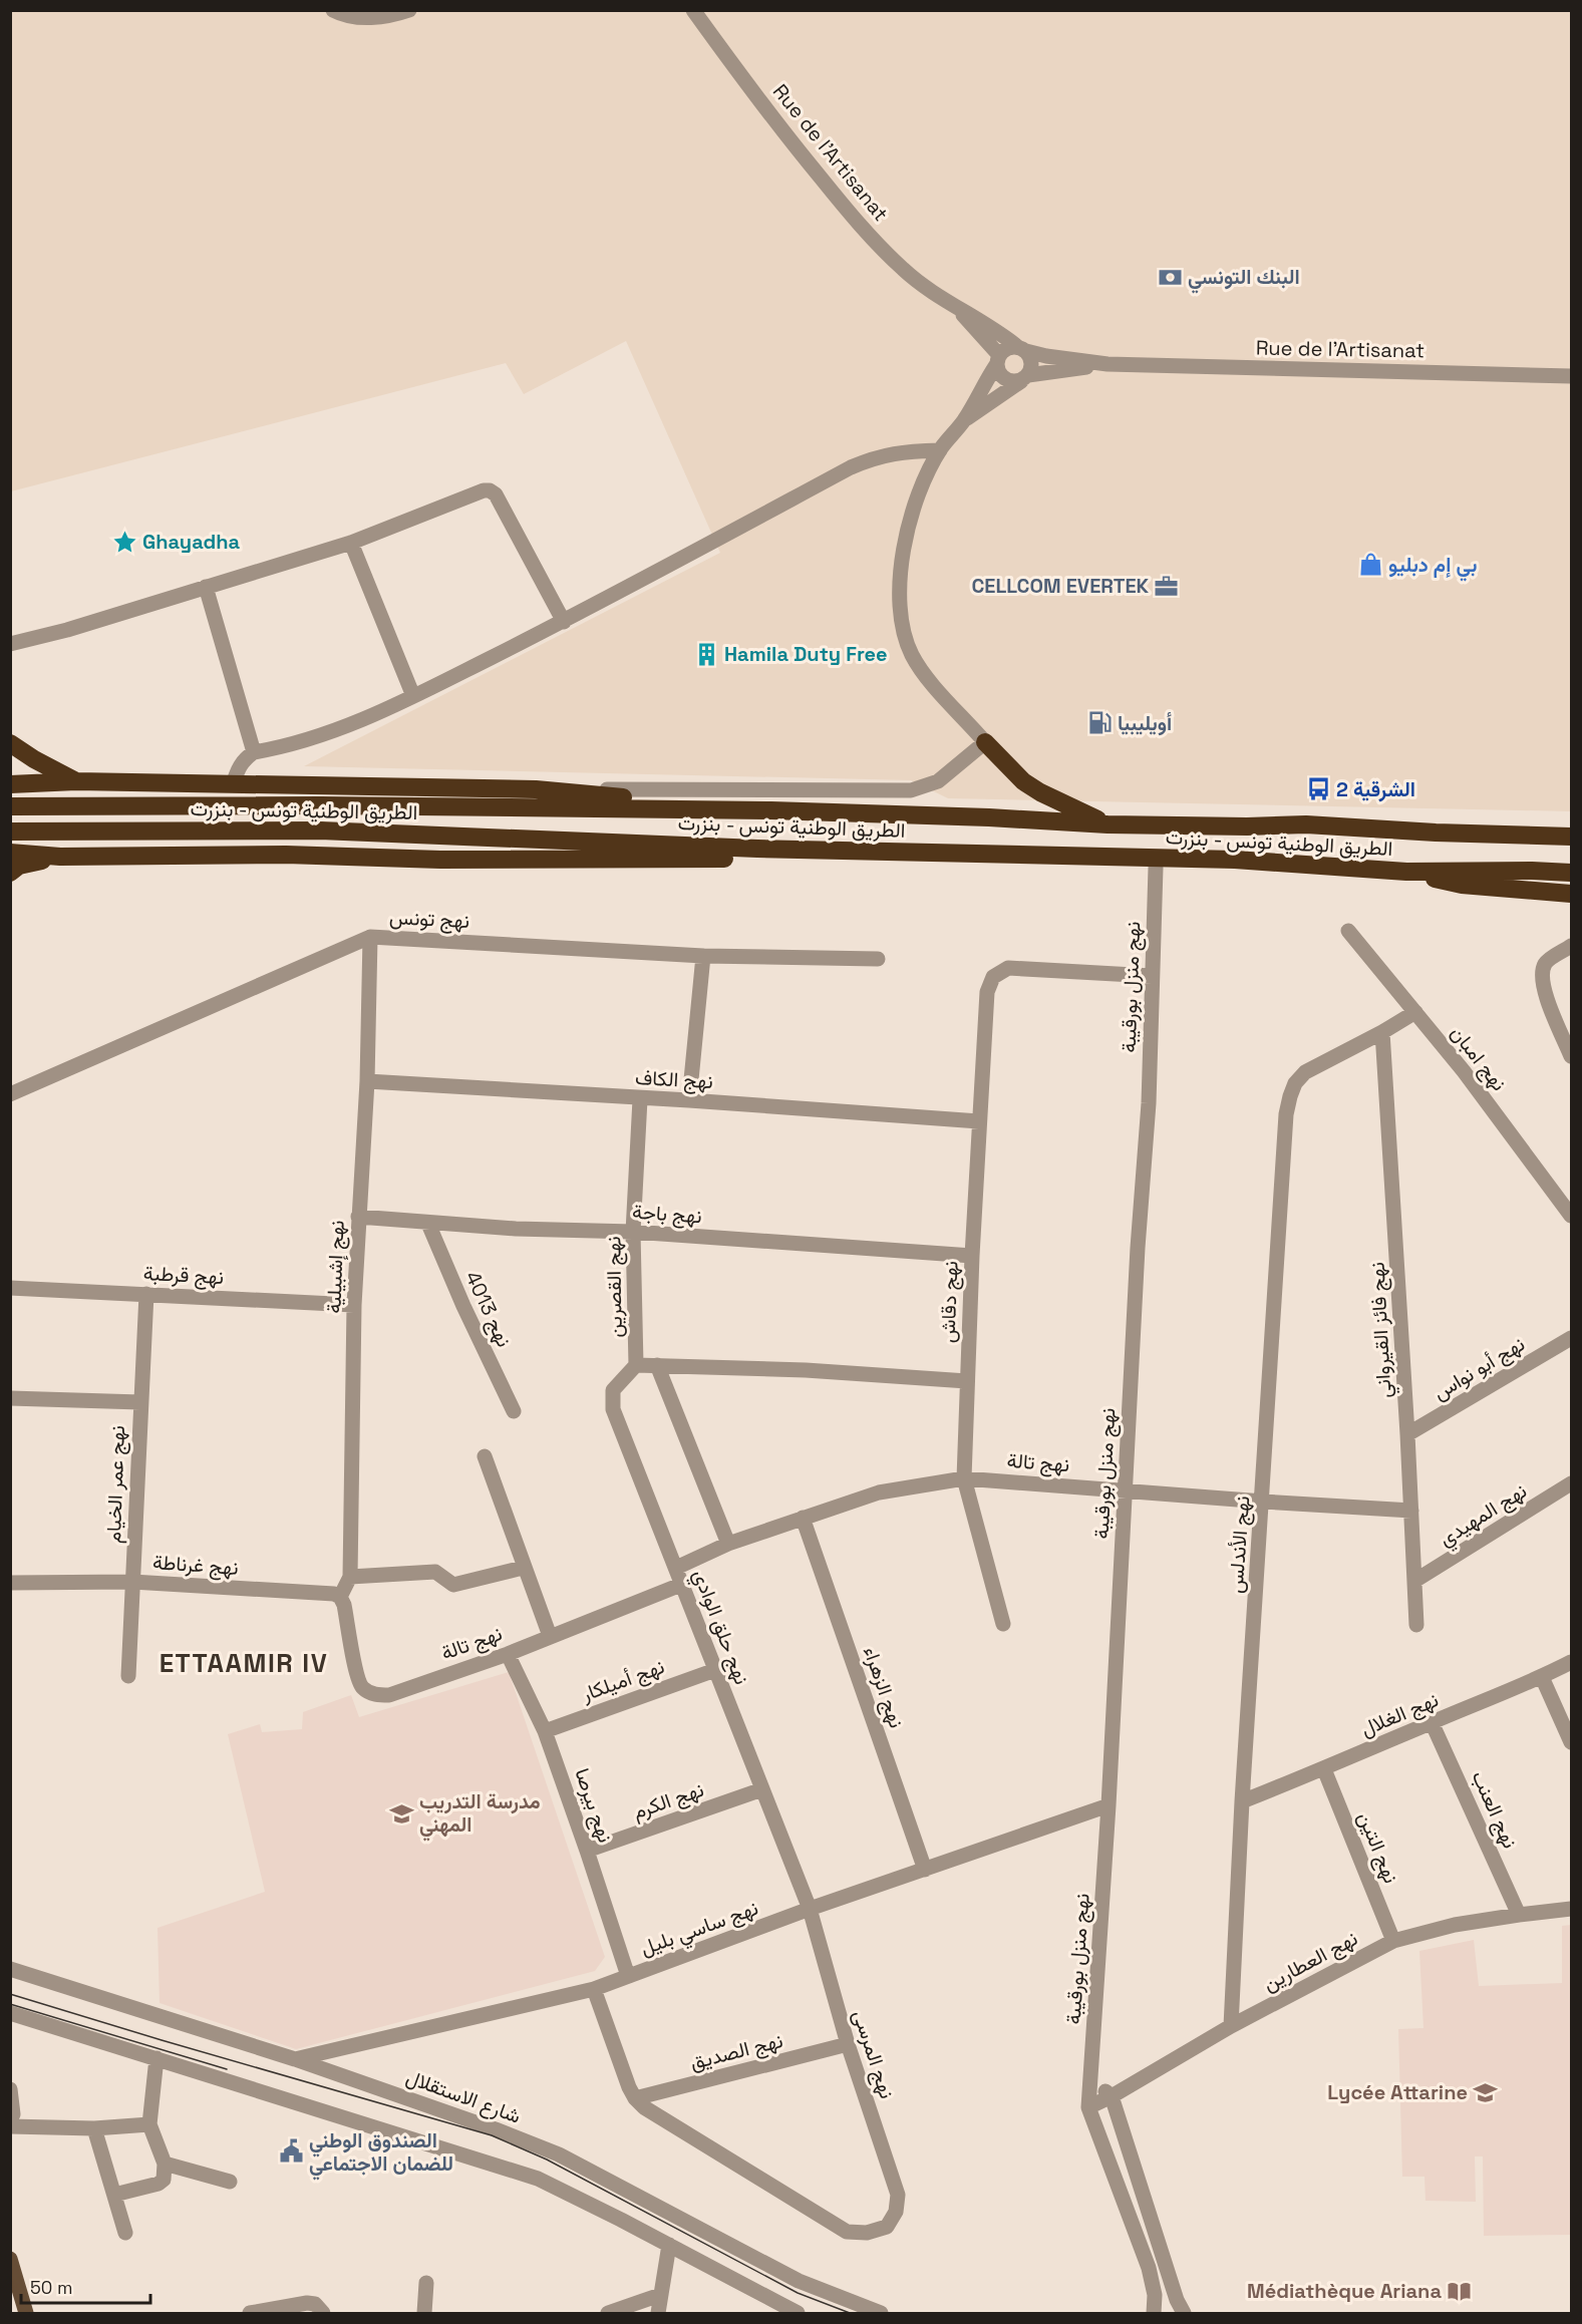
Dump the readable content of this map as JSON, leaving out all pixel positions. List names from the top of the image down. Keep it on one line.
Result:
{"streets":{"highway":["الطريق الوطنية تونس - بنزرت"],"street":["Rue de l'Artisanat","نهج تونس","نهج منزل بورقيبة","نهج امبان","نهج الكاف","نهج باجة","نهج إشبيلية","نهج قرطبة","نهج القصرين","نهج دقاش","نهج 4013","نهج فائز القيرواني","نهج أبو نواس","نهج تالة","نهج عمر الخيام","نهج المهيدي","نهج الأندلس","نهج غرناطة","نهج حلق الوادي","نهج أميلكار","نهج الزهراء","نهج الغلال","نهج الكرم","نهج بيرصا","نهج العنب","نهج التين","نهج ساسي بليل","نهج العطارين","نهج الصديق","نهج المرسى","شارع الاستقلال"]},"crossings":[["الطريق الوطنية تونس - بنزرت","نهج منزل بورقيبة"],["نهج تونس","نهج إشبيلية"],["نهج منزل بورقيبة","نهج دقاش"],["نهج منزل بورقيبة","نهج تالة"],["نهج منزل بورقيبة","نهج ساسي بليل"],["نهج منزل بورقيبة","نهج العطارين"],["نهج الكاف","نهج إشبيلية"],["نهج الكاف","نهج القصرين"],["نهج الكاف","نهج دقاش"],["نهج باجة","نهج إشبيلية"],["نهج باجة","نهج القصرين"],["نهج باجة","نهج دقاش"],["نهج باجة","نهج 4013"],["نهج إشبيلية","نهج قرطبة"],["نهج إشبيلية","نهج تالة"],["نهج إشبيلية","نهج غرناطة"],["نهج قرطبة","نهج عمر الخيام"],["نهج القصرين","نهج حلق الوادي"],["نهج دقاش","نهج تالة"],["نهج فائز القيرواني","نهج أبو نواس"],["نهج فائز القيرواني","نهج تالة"],["نهج فائز القيرواني","نهج المهيدي"],["نهج فائز القيرواني","نهج الأندلس"],["نهج تالة","نهج الأندلس"],["نهج تالة","نهج غرناطة"],["نهج تالة","نهج حلق الوادي"],["نهج تالة","نهج الزهراء"],["نهج تالة","نهج بيرصا"],["نهج عمر الخيام","نهج غرناطة"],["نهج الأندلس","نهج الغلال"],["نهج الأندلس","نهج العطارين"],["نهج حلق الوادي","نهج أميلكار"],["نهج حلق الوادي","نهج الكرم"],["نهج حلق الوادي","نهج ساسي بليل"],["نهج حلق الوادي","نهج المرسى"],["نهج أميلكار","نهج بيرصا"],["نهج الزهراء","نهج ساسي بليل"],["نهج الغلال","نهج العنب"],["نهج الغلال","نهج التين"],["نهج الكرم","نهج بيرصا"],["نهج بيرصا","نهج ساسي بليل"],["نهج العنب","نهج العطارين"],["نهج التين","نهج العطارين"],["نهج ساسي بليل","نهج المرسى"],["نهج ساسي بليل","شارع الاستقلال"],["نهج الصديق","نهج المرسى"]],"districts":["ETTAAMIR IV"],"places":{"bank":["البنك التونسي"],"place":["Ghayadha"],"shop":["بي إم دبليو"],"office":["CELLCOM EVERTEK"],"building":["Hamila Duty Free"],"fuel station":["أويليبيا"],"bus stop":["الشرقية 2"],"school or university":["مدرسة التدريب المهني","Lycée Attarine"],"public building":["الصندوق الوطني للضمان الاجتماعي"],"library":["Médiathèque Ariana"]},"scale_bar":"50 m"}
